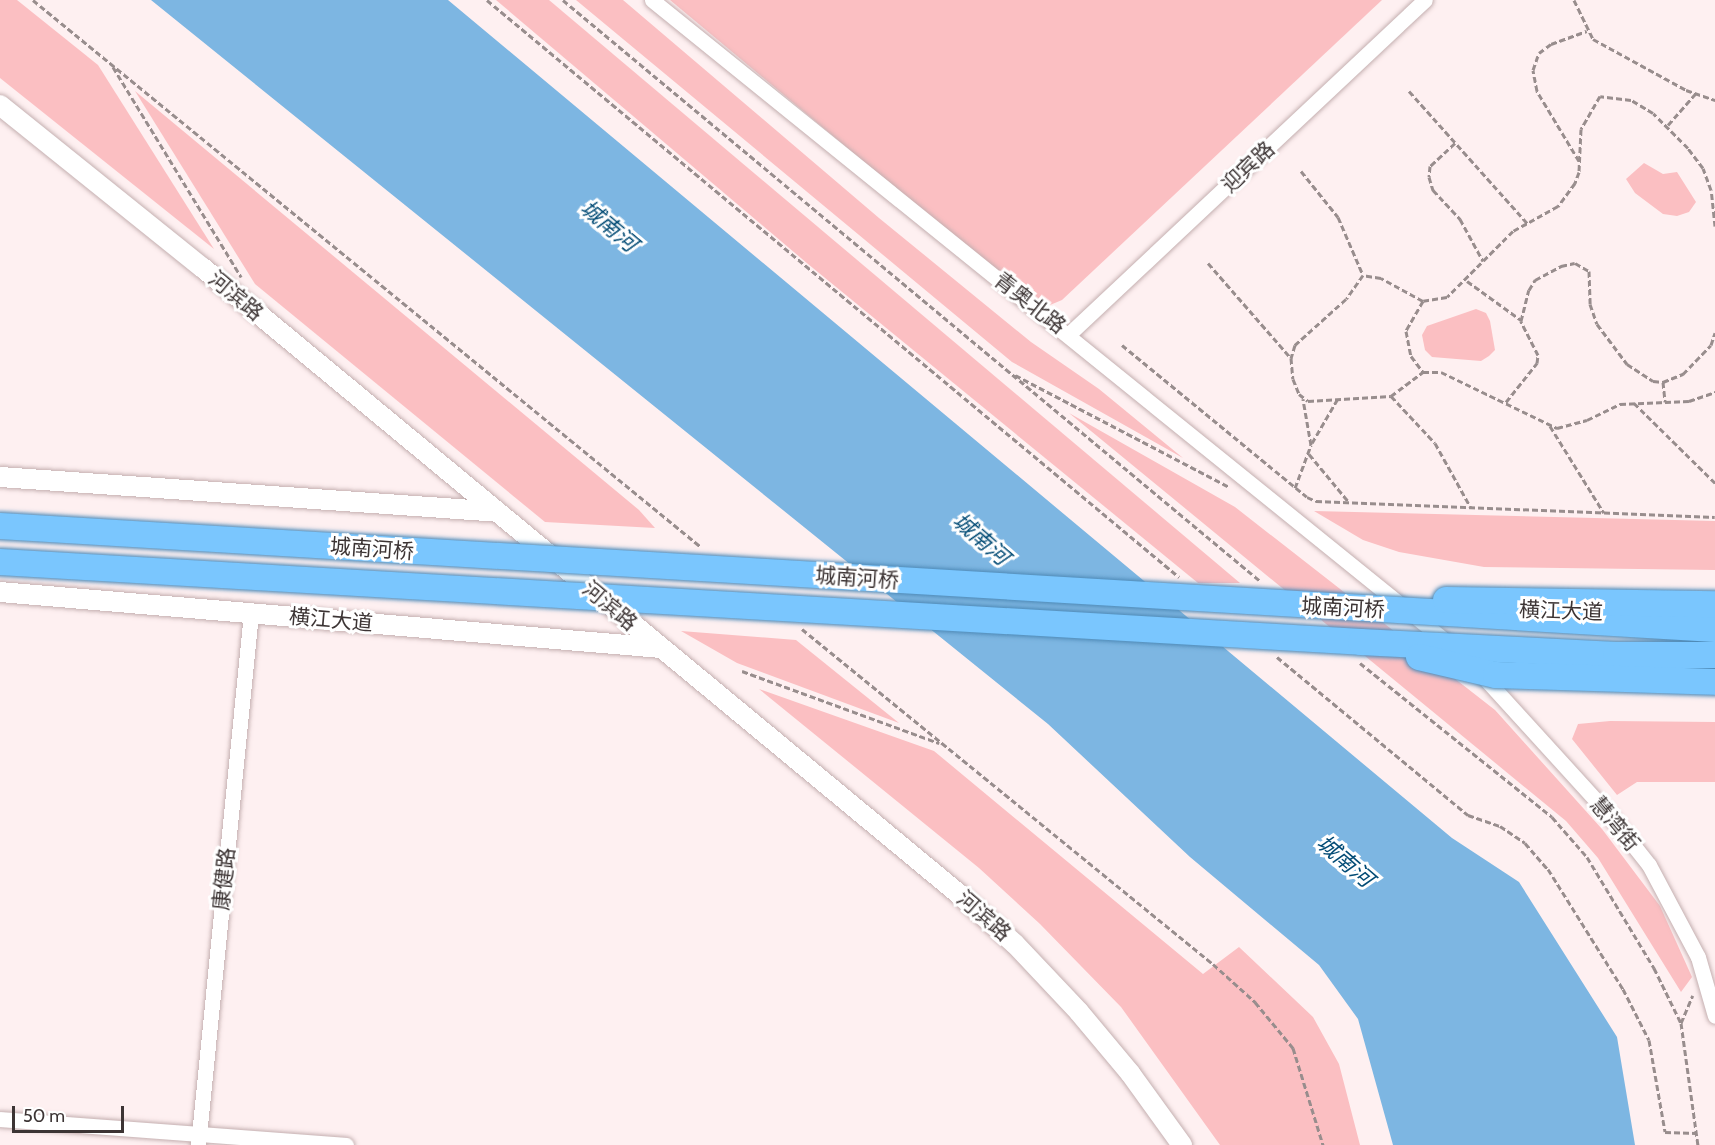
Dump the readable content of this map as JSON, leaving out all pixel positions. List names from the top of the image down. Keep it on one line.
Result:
{"streets":{"highway":["城南河桥"],"street":["迎宾路","河滨路","青奥北路","横江大道","慧湾街","康健路"]},"crossings":[["迎宾路","青奥北路"],["河滨路","横江大道"],["青奥北路","横江大道"],["青奥北路","慧湾街"],["横江大道","康健路"]],"water":["城南河"],"scale_bar":"50 m"}
